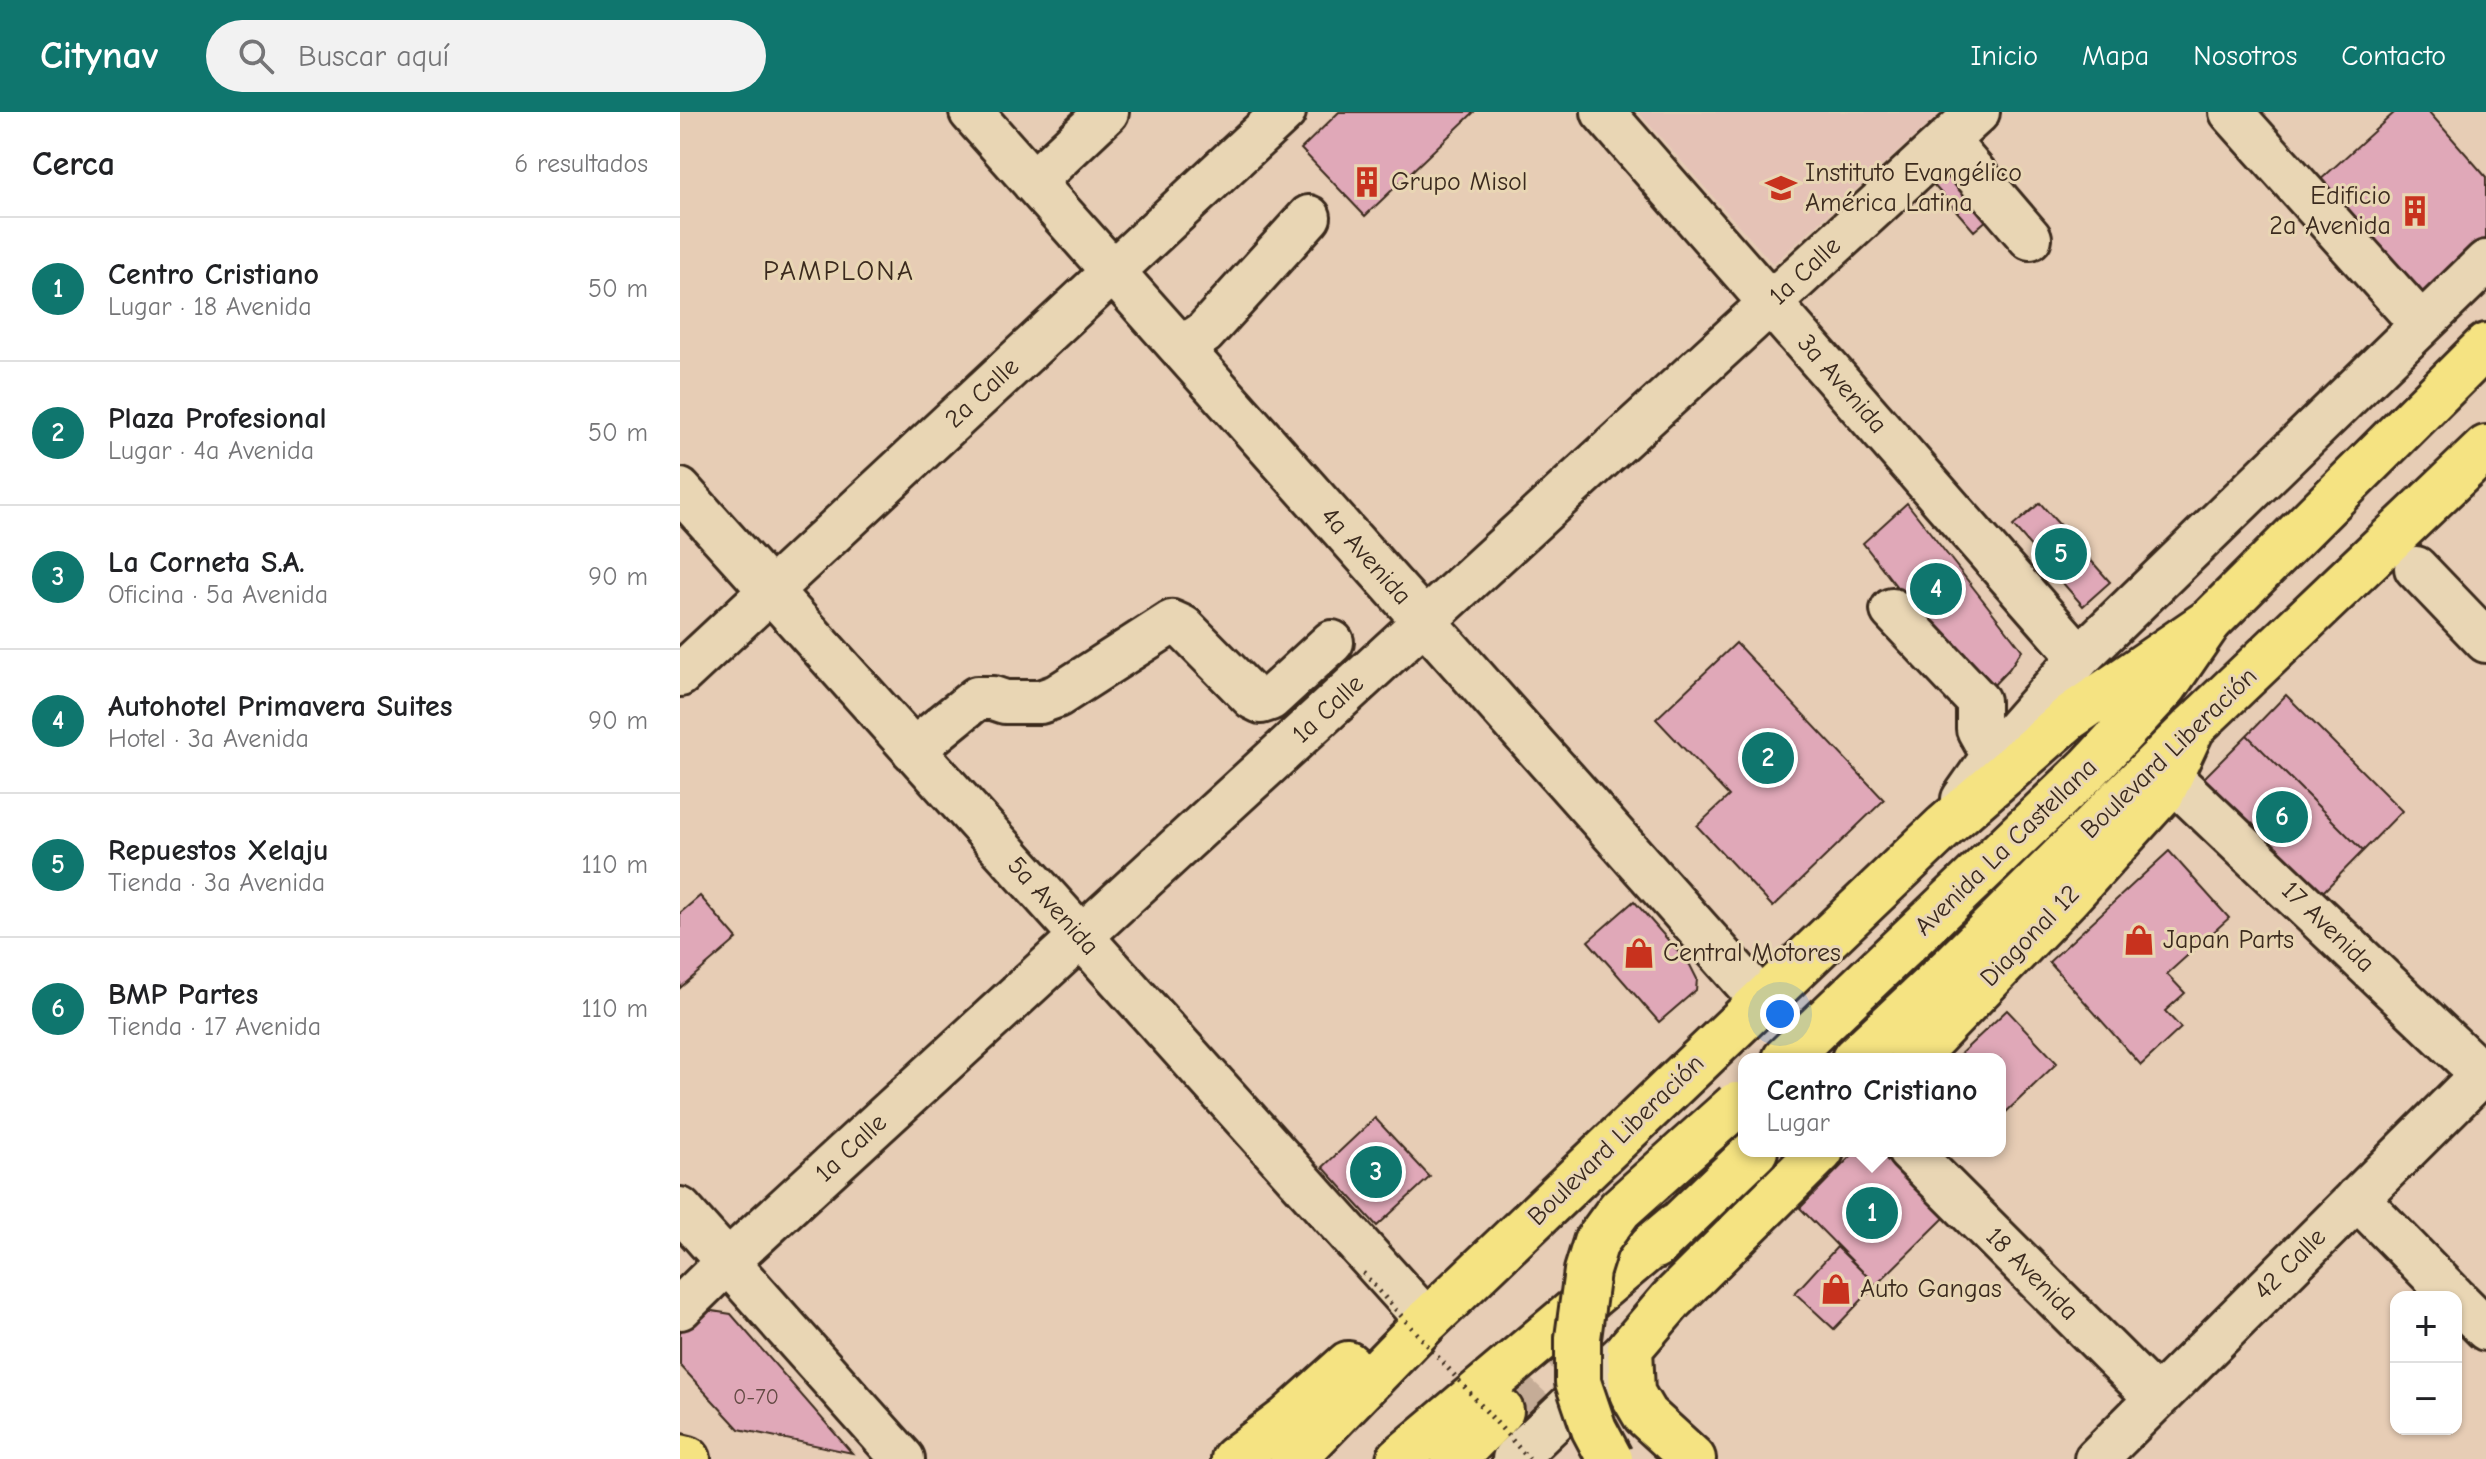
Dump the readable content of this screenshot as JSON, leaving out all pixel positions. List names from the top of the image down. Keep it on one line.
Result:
{"streets":{"main road":["Boulevard Liberación","Avenida La Castellana","Diagonal 12"],"street":["1a Calle","3a Avenida","2a Calle","4a Avenida","5a Avenida","17 Avenida","42 Calle","18 Avenida"]},"crossings":[["1a Calle","3a Avenida"],["1a Calle","4a Avenida"],["1a Calle","5a Avenida"],["3a Avenida","Boulevard Liberación"],["2a Calle","4a Avenida"],["2a Calle","5a Avenida"],["4a Avenida","Boulevard Liberación"],["Boulevard Liberación","Avenida La Castellana"],["Boulevard Liberación","5a Avenida"],["Boulevard Liberación","Diagonal 12"],["17 Avenida","Diagonal 12"],["17 Avenida","42 Calle"],["42 Calle","18 Avenida"]],"districts":["PAMPLONA"],"places":{"building":["Grupo Misol","Edificio 2a Avenida"],"school or university":["Instituto Evangélico América Latina"],"shop":["Japan Parts","Central Motores","Auto Gangas"]},"house_numbers":["0-70"],"page":{"header":"Citynav","search":"Buscar aquí","nav":["Inicio","Mapa","Nosotros","Contacto"],"heading":["Cerca","6 resultados"],"list":[{"mark":"1","name":"Centro Cristiano","note":"Lugar · 18 Avenida","value":"50 m"},{"mark":"2","name":"Plaza Profesional","note":"Lugar · 4a Avenida","value":"50 m"},{"mark":"3","name":"La Corneta S.A.","note":"Oficina · 5a Avenida","value":"90 m"},{"mark":"4","name":"Autohotel Primavera Suites","note":"Hotel · 3a Avenida","value":"90 m"},{"mark":"5","name":"Repuestos Xelaju","note":"Tienda · 3a Avenida","value":"110 m"},{"mark":"6","name":"BMP Partes","note":"Tienda · 17 Avenida","value":"110 m"}],"pins":["5","4","2","6","3","1"],"popup":["Centro Cristiano","Lugar"],"map_buttons":["+","−"]}}
